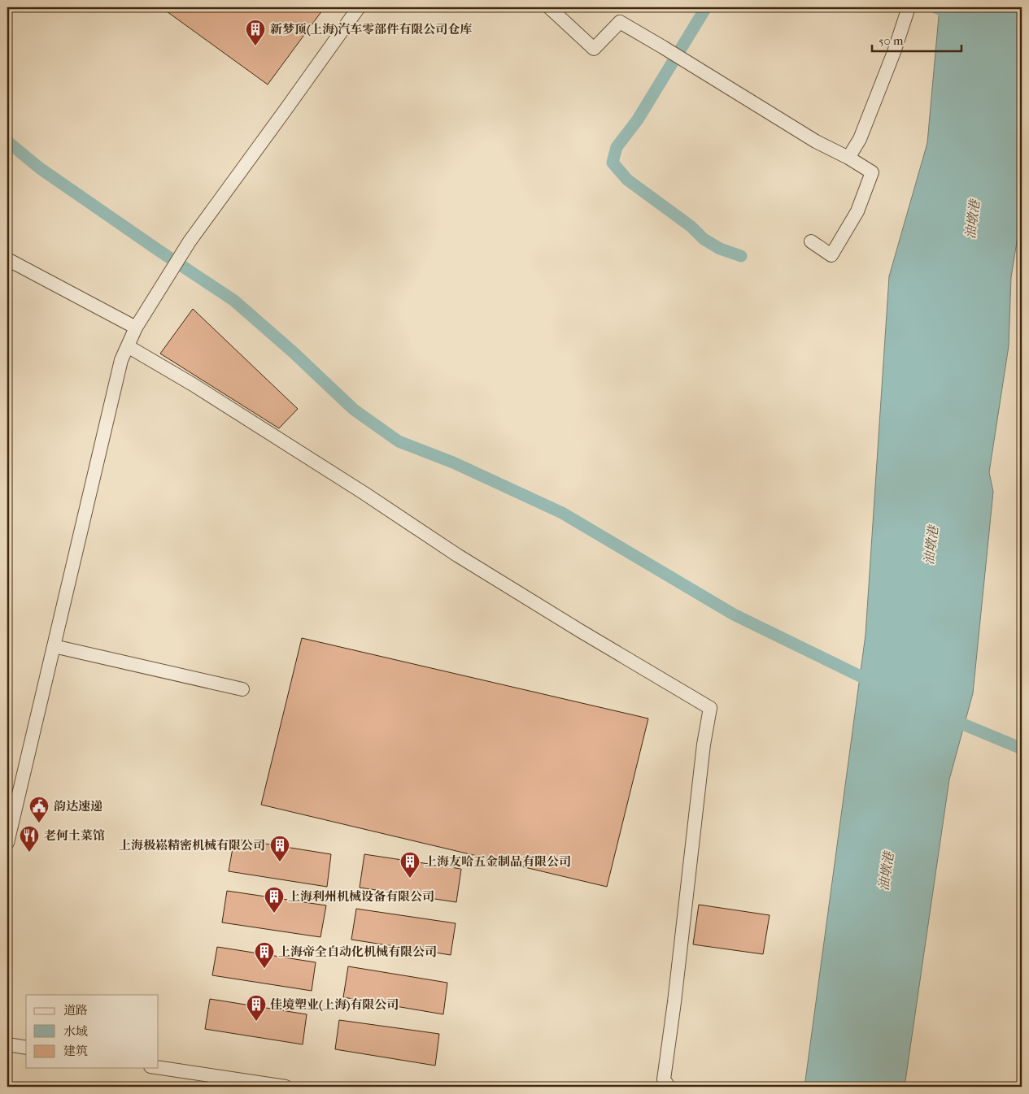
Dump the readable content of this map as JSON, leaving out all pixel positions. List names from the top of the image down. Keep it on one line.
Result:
{"water":["油墩港"],"places":{"building":["新梦顶(上海)汽车零部件有限公司仓库","上海极崧精密机械有限公司","上海友哈五金制品有限公司","上海利州机械设备有限公司","上海帝全自动化机械有限公司","佳境塑业(上海)有限公司"],"public building":["韵达速递"],"restaurant":["老何土菜馆"]},"legend":["道路","水域","建筑"],"scale_bar":"50 m"}
